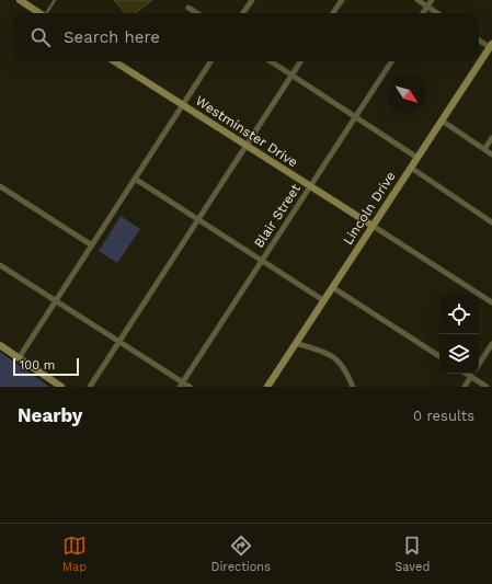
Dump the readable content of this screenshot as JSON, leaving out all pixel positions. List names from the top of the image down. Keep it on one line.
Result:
{"streets":{"street":["Westminster Drive","Lincoln Drive","Blair Street"]},"crossings":[["Westminster Drive","Lincoln Drive"],["Westminster Drive","Blair Street"]],"scale_bar":"100 m","north":"bottom right","page":{"search":"Search here","scale":"100 m","heading":["Nearby","0 results"],"nav":["Map","Directions","Saved"]}}
